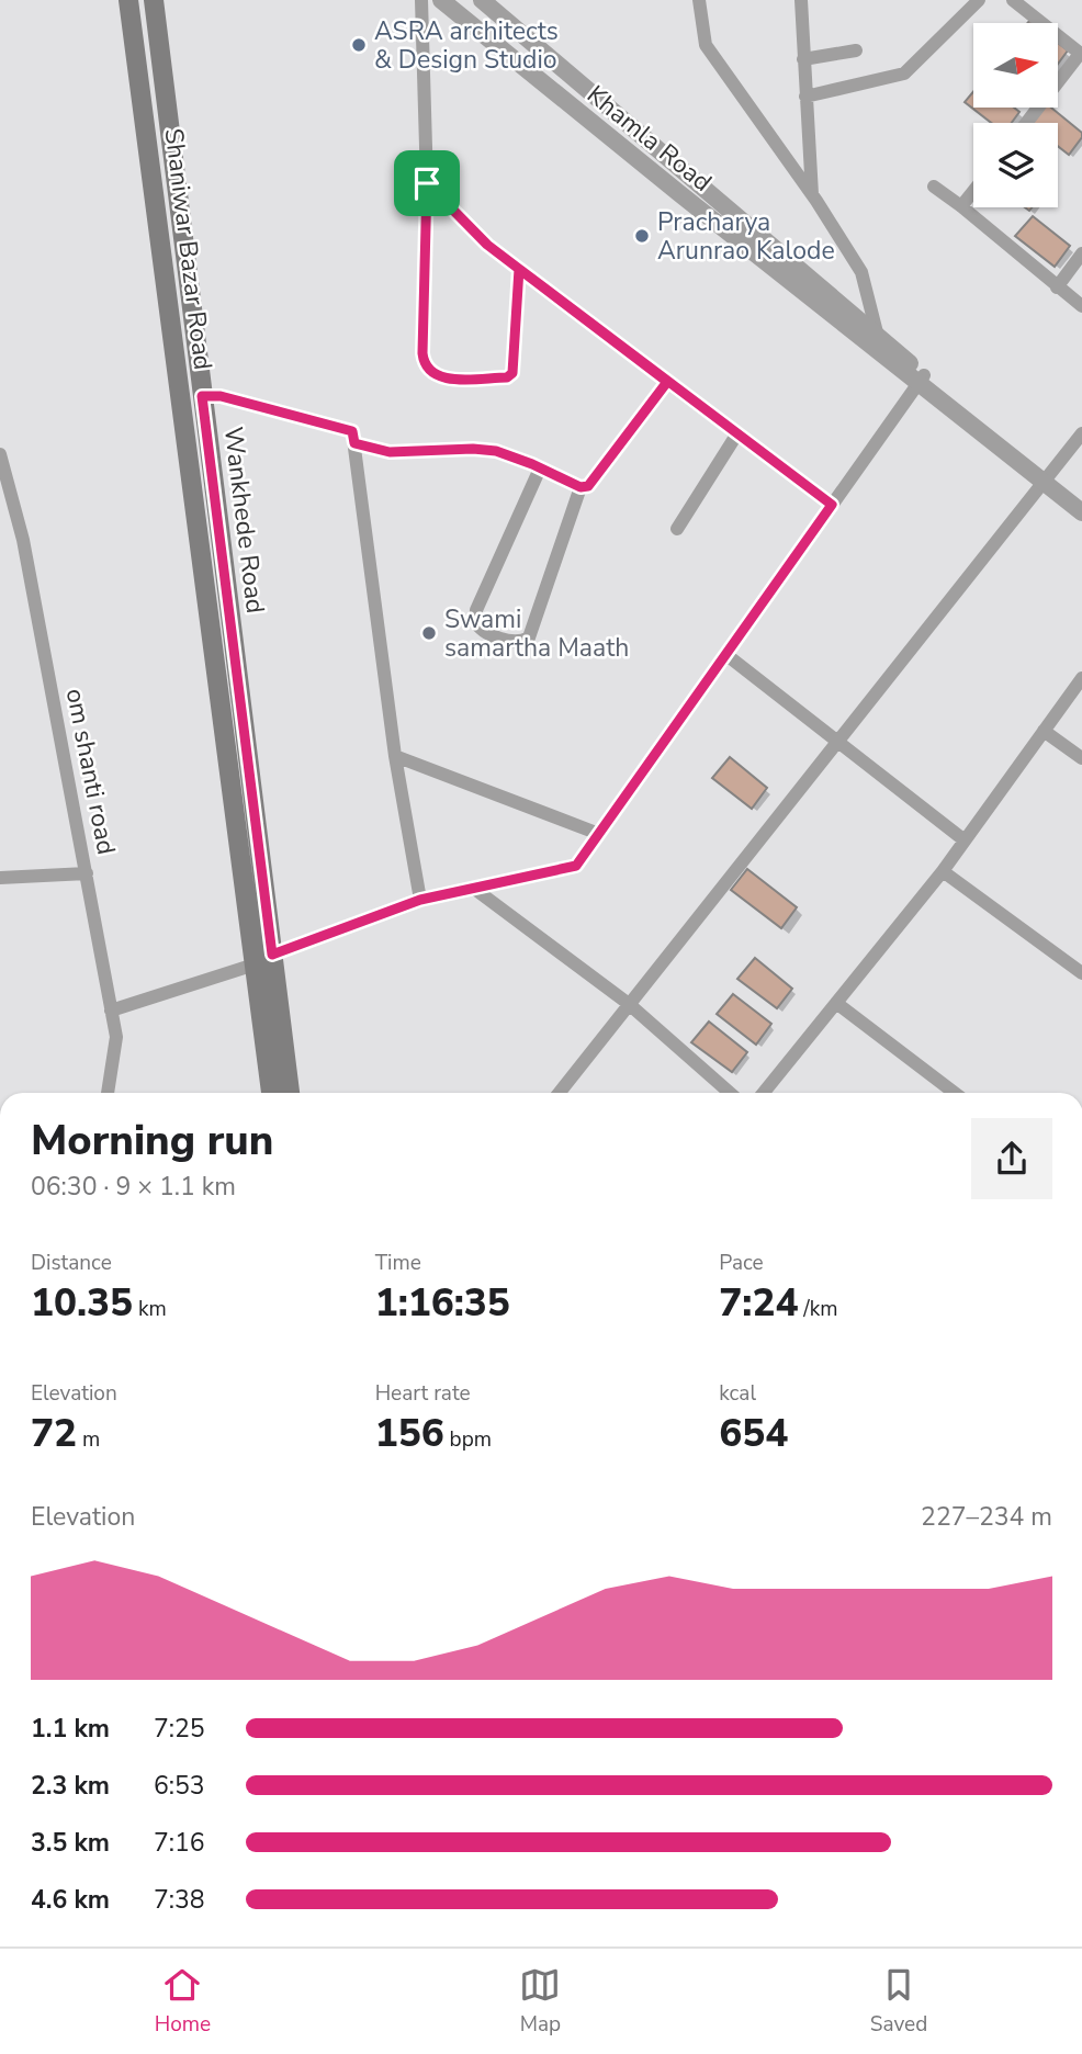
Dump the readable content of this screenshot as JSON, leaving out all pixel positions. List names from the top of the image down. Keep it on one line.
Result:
{"streets":{"main road":["Shaniwar Bazar Road","Wankhede Road"],"street":["Khamla Road","om shanti road"]},"crossings":[["Shaniwar Bazar Road","Wankhede Road"]],"places":["ASRA architects & Design Studio","Pracharya Arunrao Kalode","Swami samartha Maath"],"north":"right","page":{"heading":["Morning run","06:30 · 9 × 1.1 km"],"stats":[["Distance","10.35 km"],["Time","1:16:35"],["Pace","7:24 /km"],["Elevation","72 m"],["Heart rate","156 bpm"],["kcal","654"]],"chart":["Elevation","227–234 m"],"list":[{"name":"1.1 km","note":"7:25"},{"name":"2.3 km","note":"6:53"},{"name":"3.5 km","note":"7:16"},{"name":"4.6 km","note":"7:38"}],"tabs":["Home","Map","Saved"]}}
